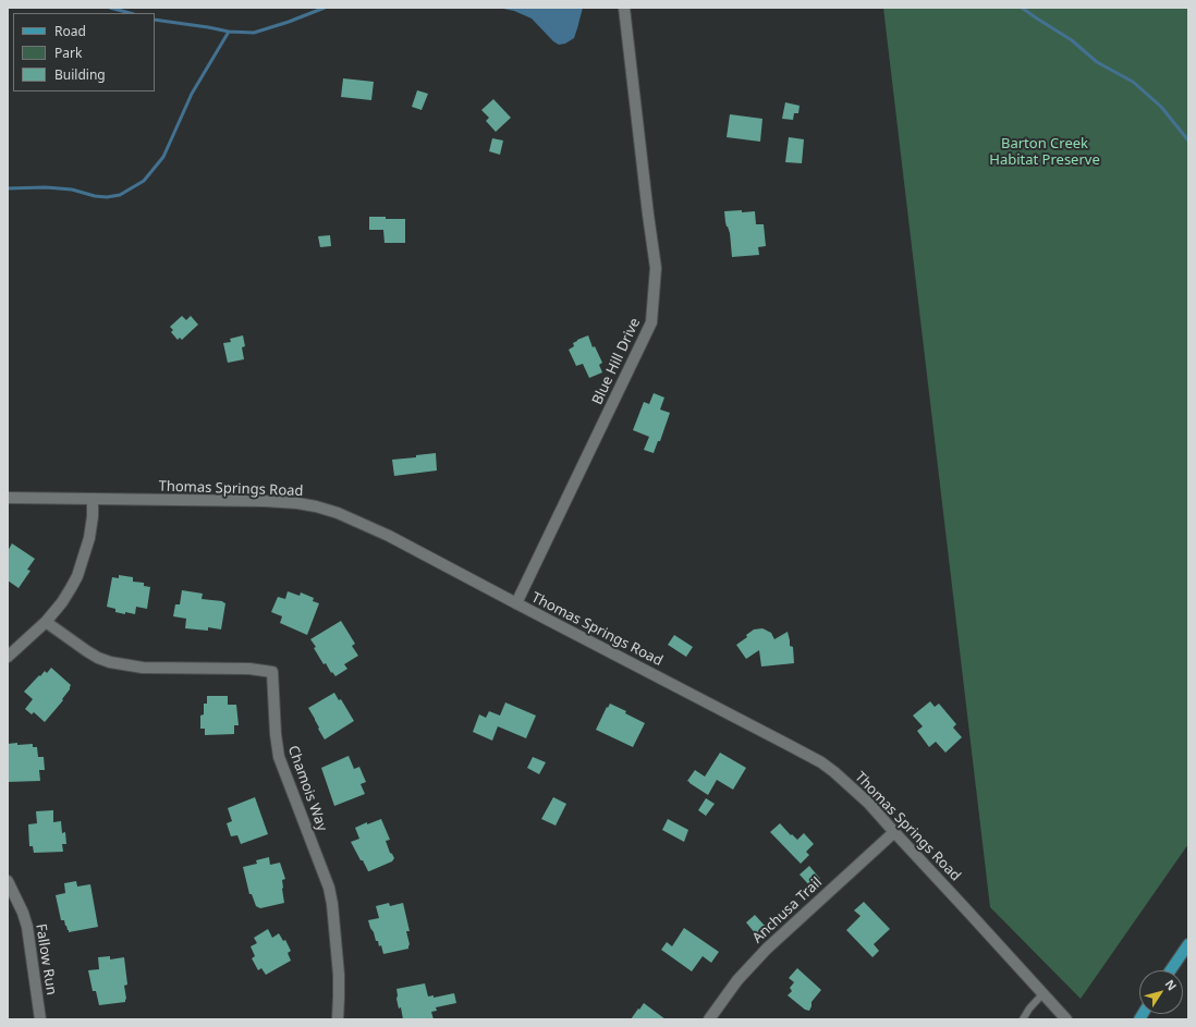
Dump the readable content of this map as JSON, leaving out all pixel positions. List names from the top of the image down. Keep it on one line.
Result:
{"streets":{"street":["Blue Hill Drive","Thomas Springs Road","Chamois Way","Anchusa Trail","Fallow Run"]},"crossings":[["Blue Hill Drive","Thomas Springs Road"],["Thomas Springs Road","Anchusa Trail"]],"parks":["Barton Creek Habitat Preserve"],"legend":["Road","Park","Building"],"north":"top right"}
